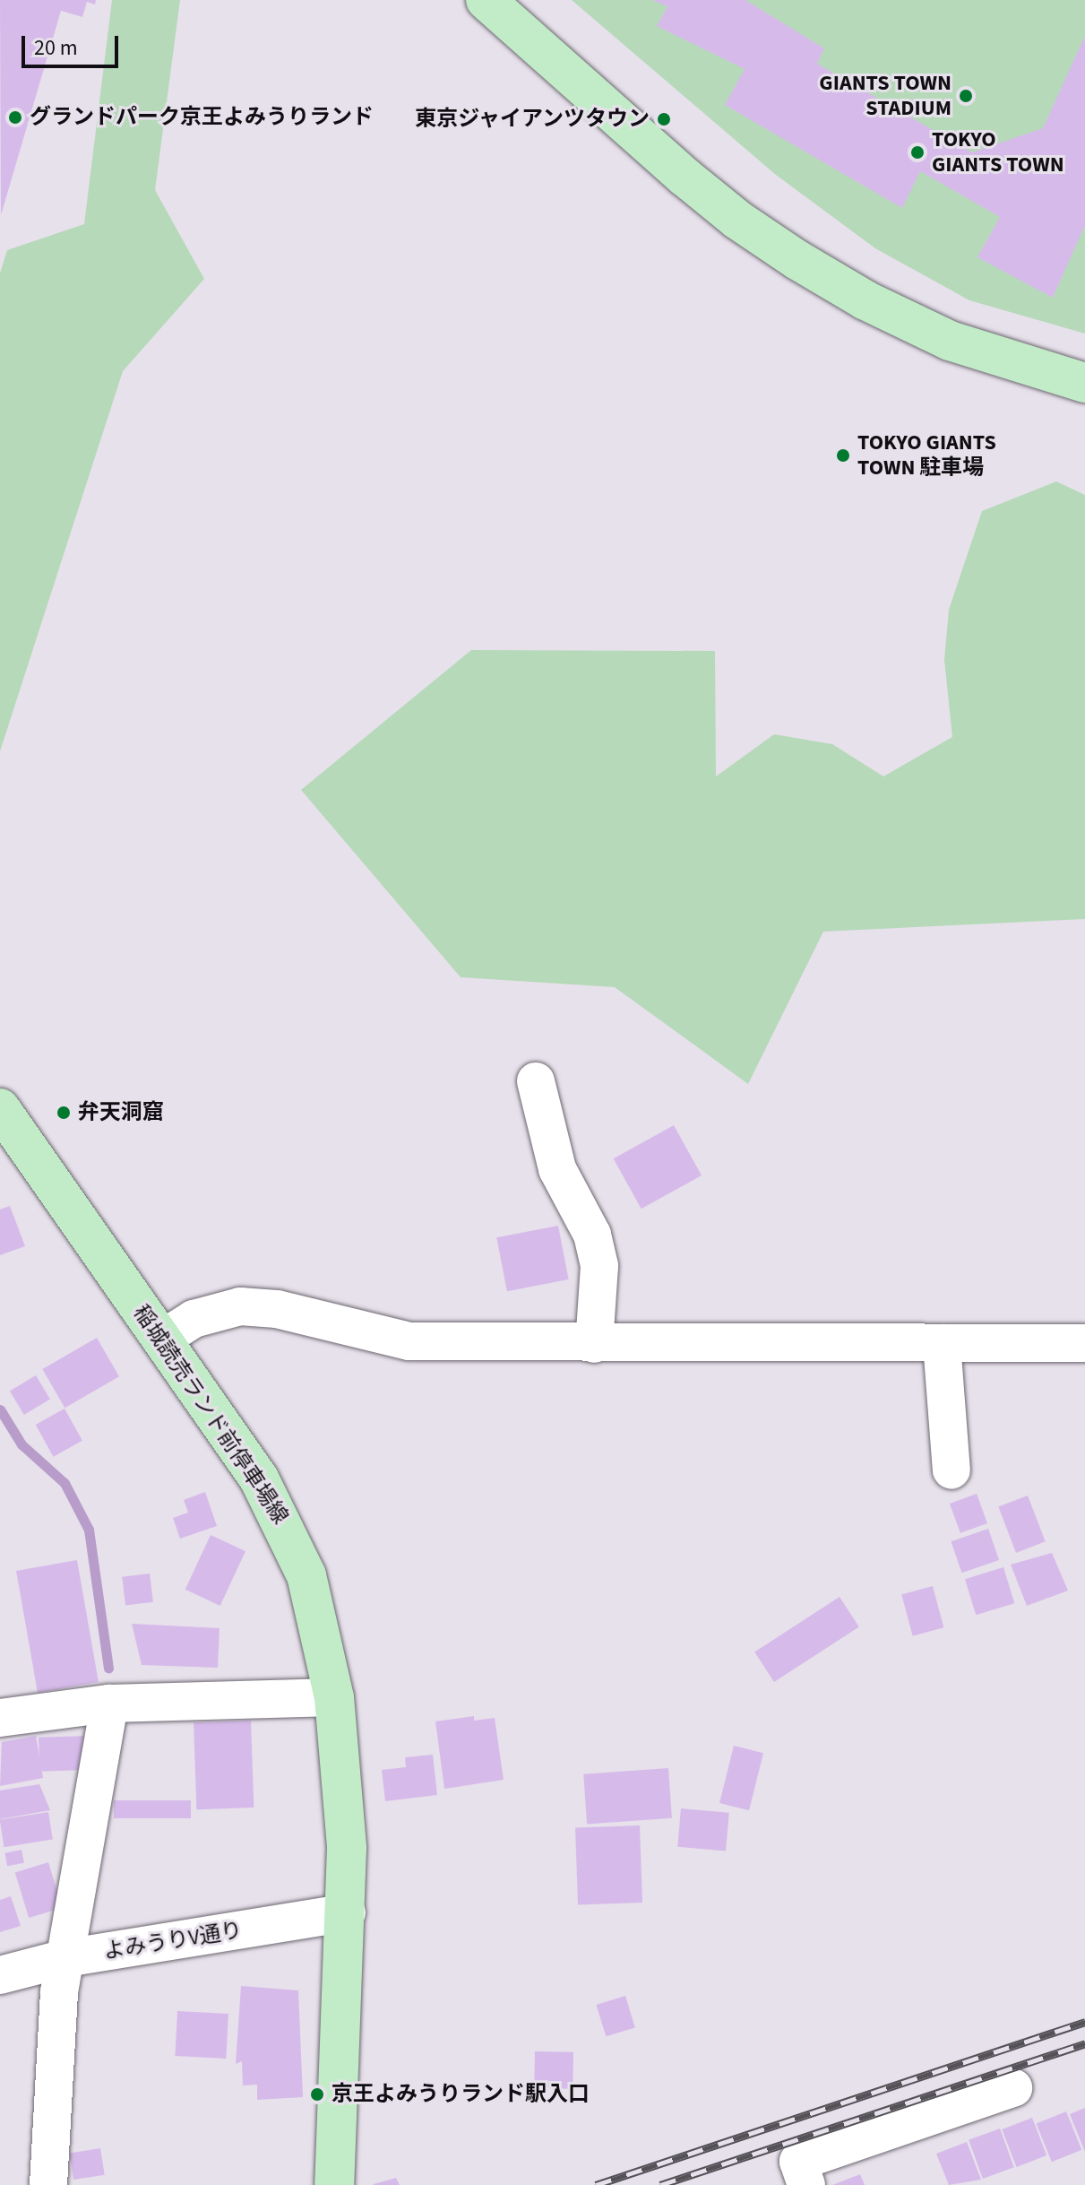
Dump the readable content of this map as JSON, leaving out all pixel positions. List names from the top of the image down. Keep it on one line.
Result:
{"streets":{"main road":["稲城読売ランド前停車場線"],"street":["よみうりV通り"]},"crossings":[["稲城読売ランド前停車場線","よみうりV通り"]],"places":["GIANTS TOWN STADIUM","グランドパーク京王よみうりランド","東京ジャイアンツタウン","TOKYO GIANTS TOWN","TOKYO GIANTS TOWN 駐車場","弁天洞窟","京王よみうりランド駅入口"],"scale_bar":"20 m"}
